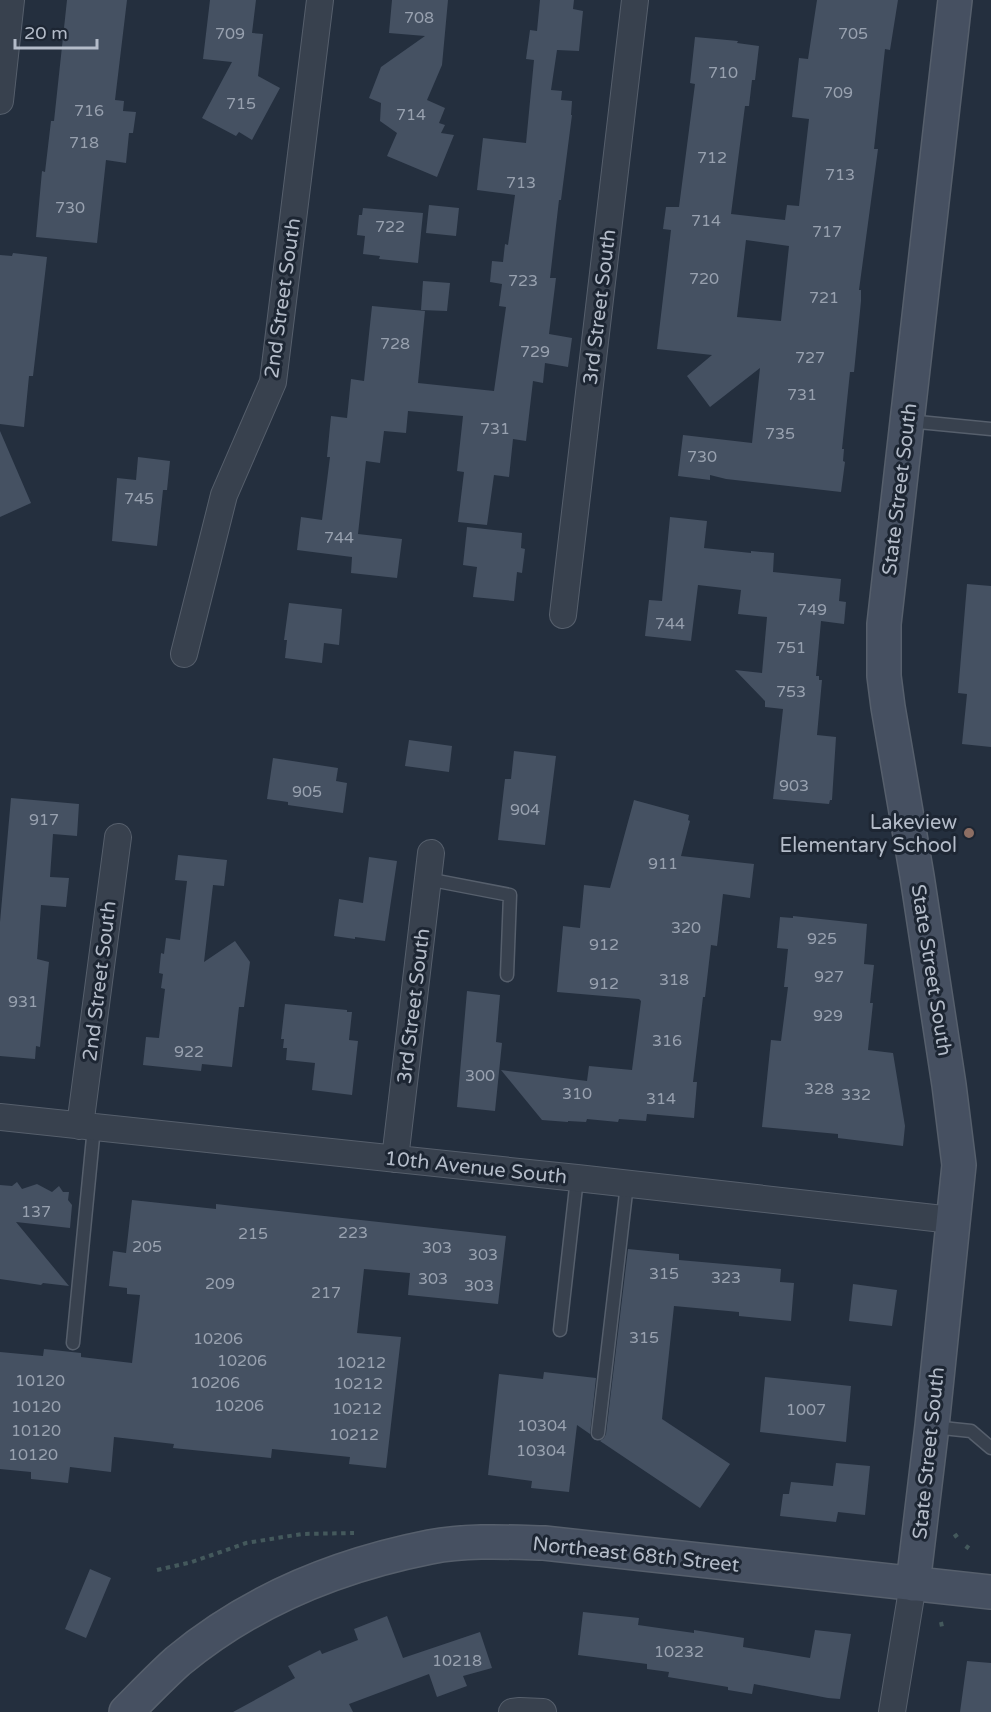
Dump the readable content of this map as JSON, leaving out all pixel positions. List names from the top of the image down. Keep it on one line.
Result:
{"streets":{"street":["2nd Street South","3rd Street South","State Street South","10th Avenue South","Northeast 68th Street"]},"crossings":[["2nd Street South","10th Avenue South"],["3rd Street South","10th Avenue South"],["State Street South","10th Avenue South"],["State Street South","Northeast 68th Street"]],"places":["Lakeview Elementary School"],"house_numbers":["708","709","705","710","709","715","716","714","718","712","713","713","730","714","722","717","720","723","721","728","729","727","731","731","735","730","745","744","749","744","751","753","903","905","904","917","911","320","925","912","927","318","912","931","929","316","922","300","328","310","332","314","137","223","215","205","303","303","315","323","303","209","303","217","315","10206","10206","10212","10120","10206","10212","10206","10120","10212","1007","10304","10120","10212","10304","10120","10232","10218"],"scale_bar":"20 m"}
